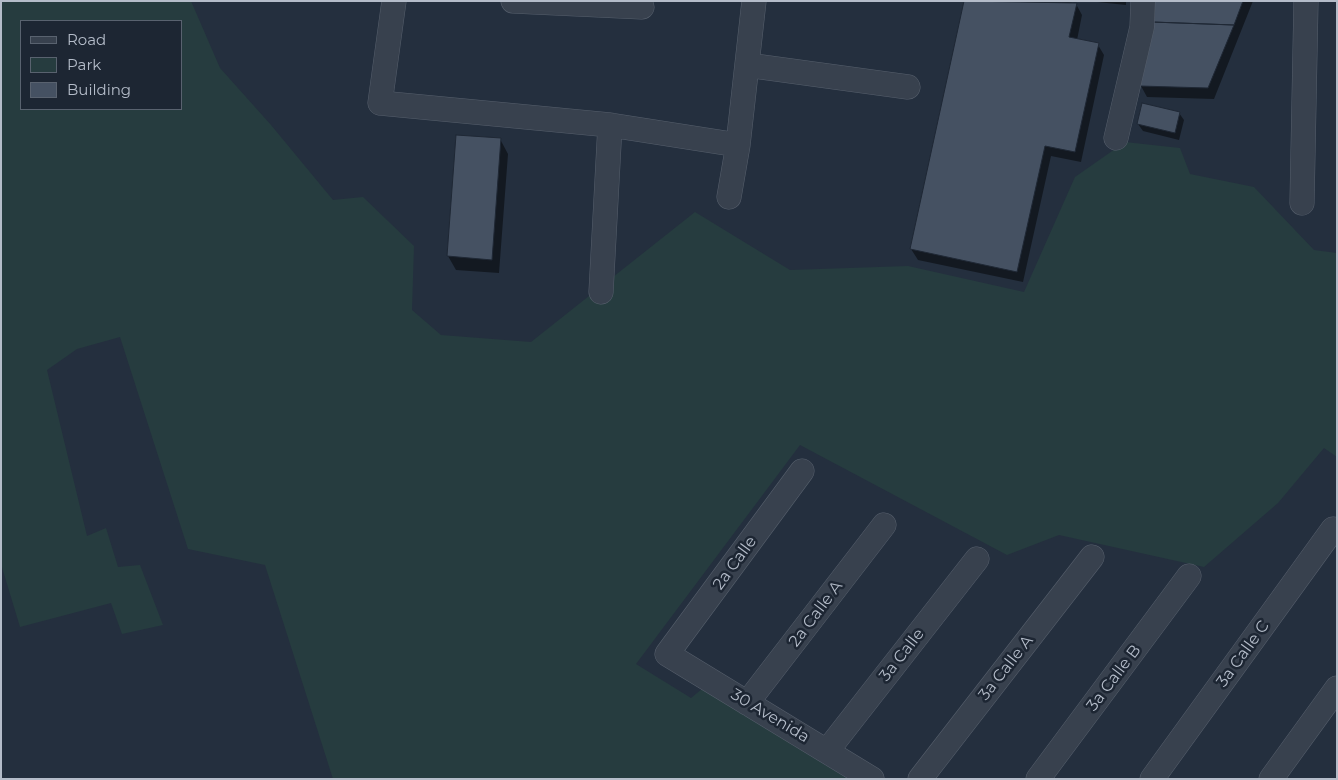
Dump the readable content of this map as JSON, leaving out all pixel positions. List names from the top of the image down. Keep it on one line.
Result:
{"streets":{"street":["2a Calle","2a Calle A","3a Calle C","3a Calle","3a Calle A","3a Calle B","30 Avenida"]},"crossings":[["2a Calle","30 Avenida"],["2a Calle A","30 Avenida"],["3a Calle","30 Avenida"]],"legend":["Road","Park","Building"]}
